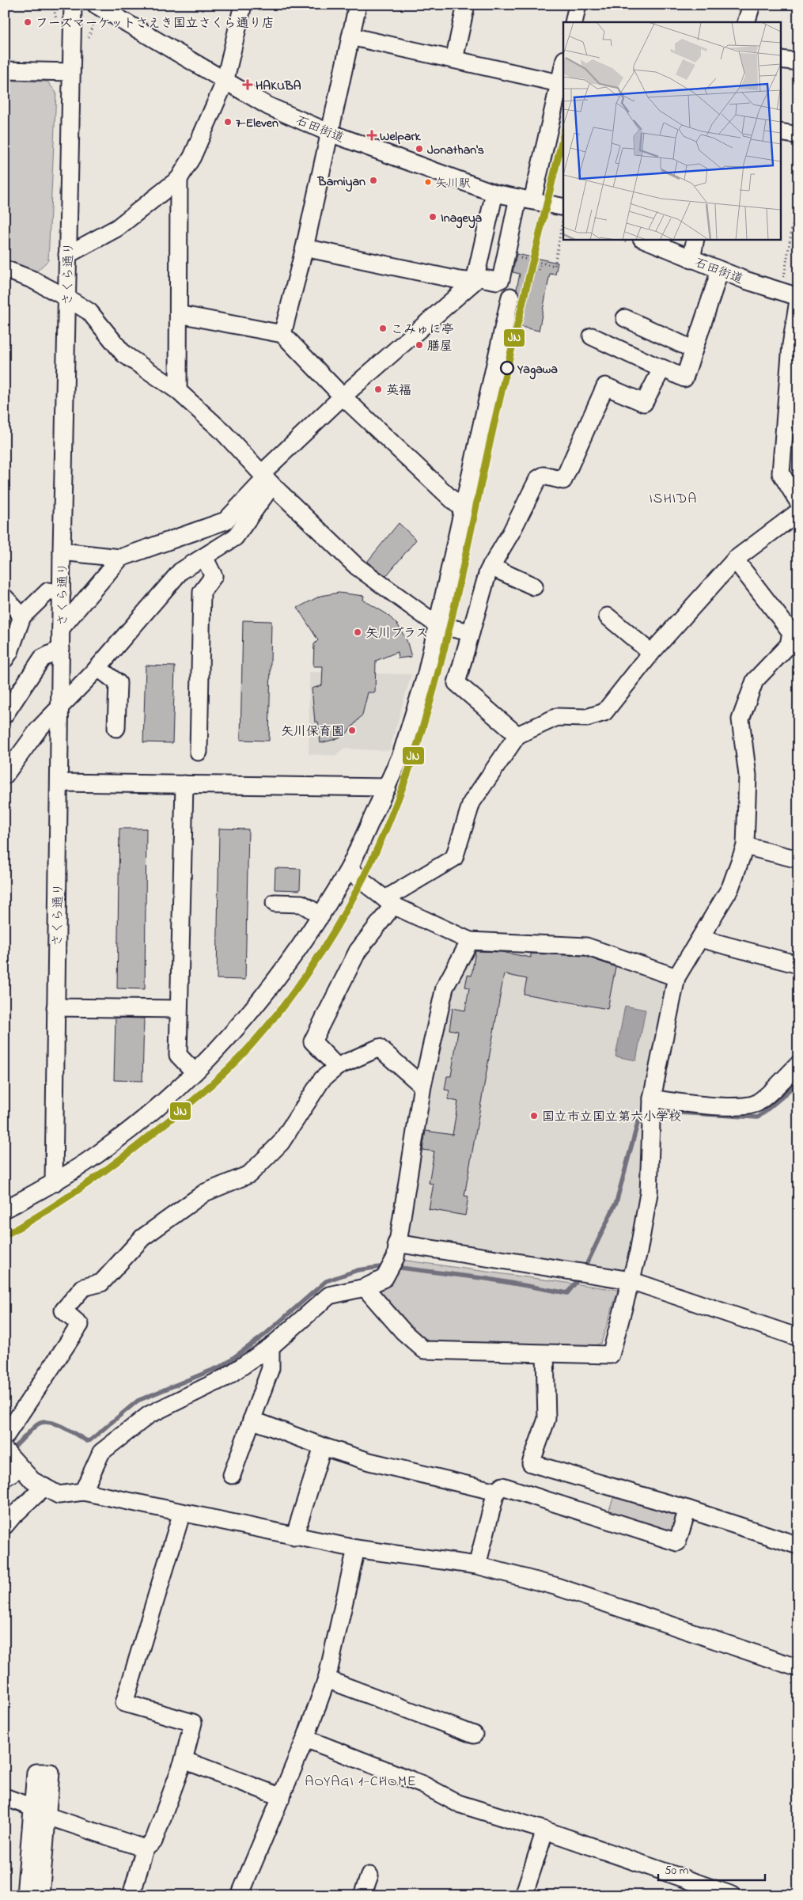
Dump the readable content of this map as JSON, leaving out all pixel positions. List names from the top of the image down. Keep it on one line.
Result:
{"streets":{"street":["石田街道","さくら通り"]},"districts":["ISHIDA","AOYAGI 1-CHOME"],"places":{"other":["フーズマーケットさえき国立さくら通り店","7-Eleven","Jonathan's","Bamiyan","矢川駅","Inageya","こみゅに亭","膳屋","Yagawa","英福","矢川プラス","矢川保育園","国立市立国立第六小学校"],"health":["HAKUBA","Welpark"]},"lines":["transit line JN"],"scale_bar":"50 m"}
